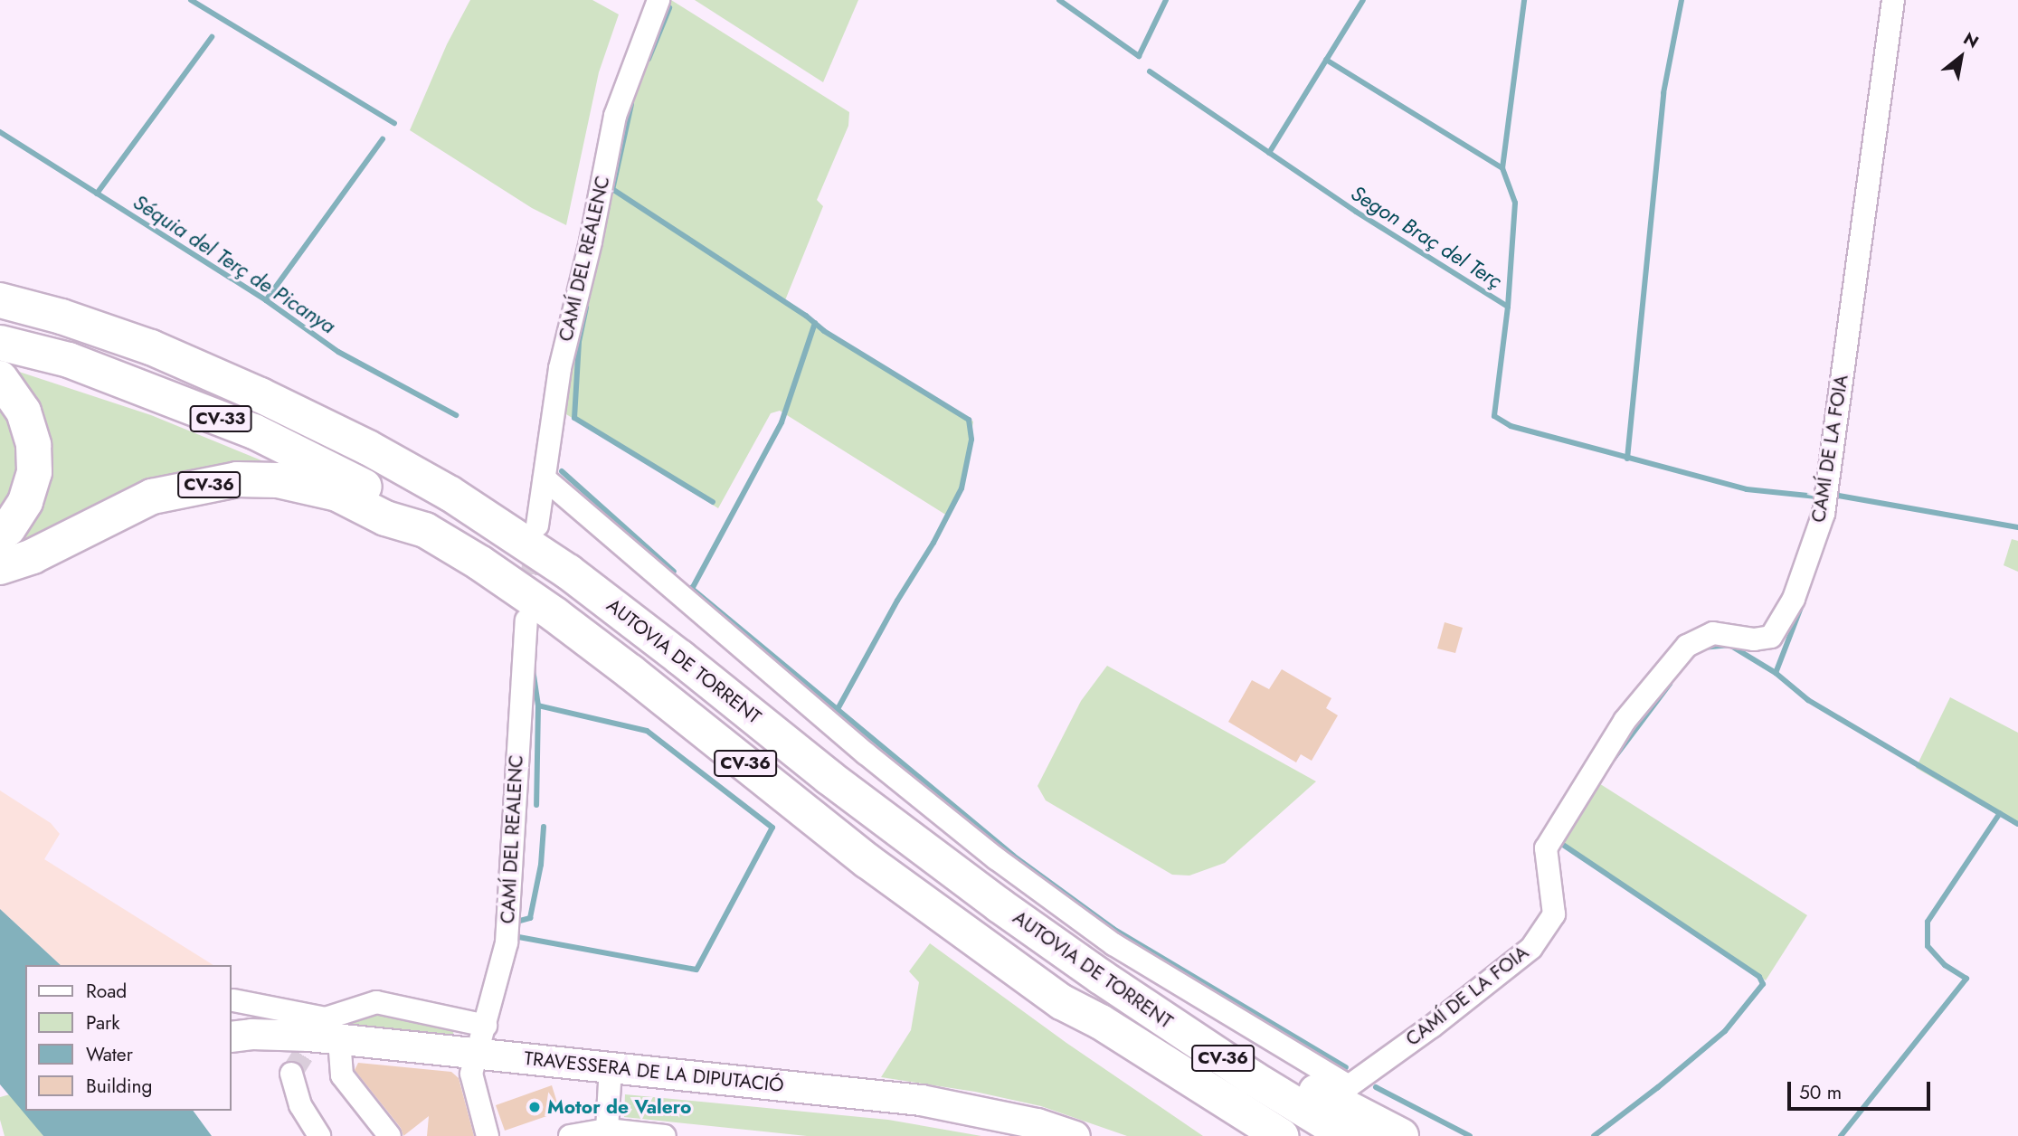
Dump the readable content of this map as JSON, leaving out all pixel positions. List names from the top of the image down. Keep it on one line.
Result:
{"streets":{"highway":["CV-33","CV-36","AUTOVIA DE TORRENT"],"street":["CAMÍ DEL REALENC","CAMÍ DE LA FOIA","TRAVESSERA DE LA DIPUTACIÓ"]},"crossings":[["CAMÍ DEL REALENC","CAMÍ DE LA FOIA"],["CAMÍ DEL REALENC","TRAVESSERA DE LA DIPUTACIÓ"],["CV-33","AUTOVIA DE TORRENT"]],"water":["Segon Braç del Terç","Séquia del Terç de Picanya"],"places":["Motor de Valero"],"legend":["Road","Park","Water","Building"],"scale_bar":"50 m","north":"top right"}
